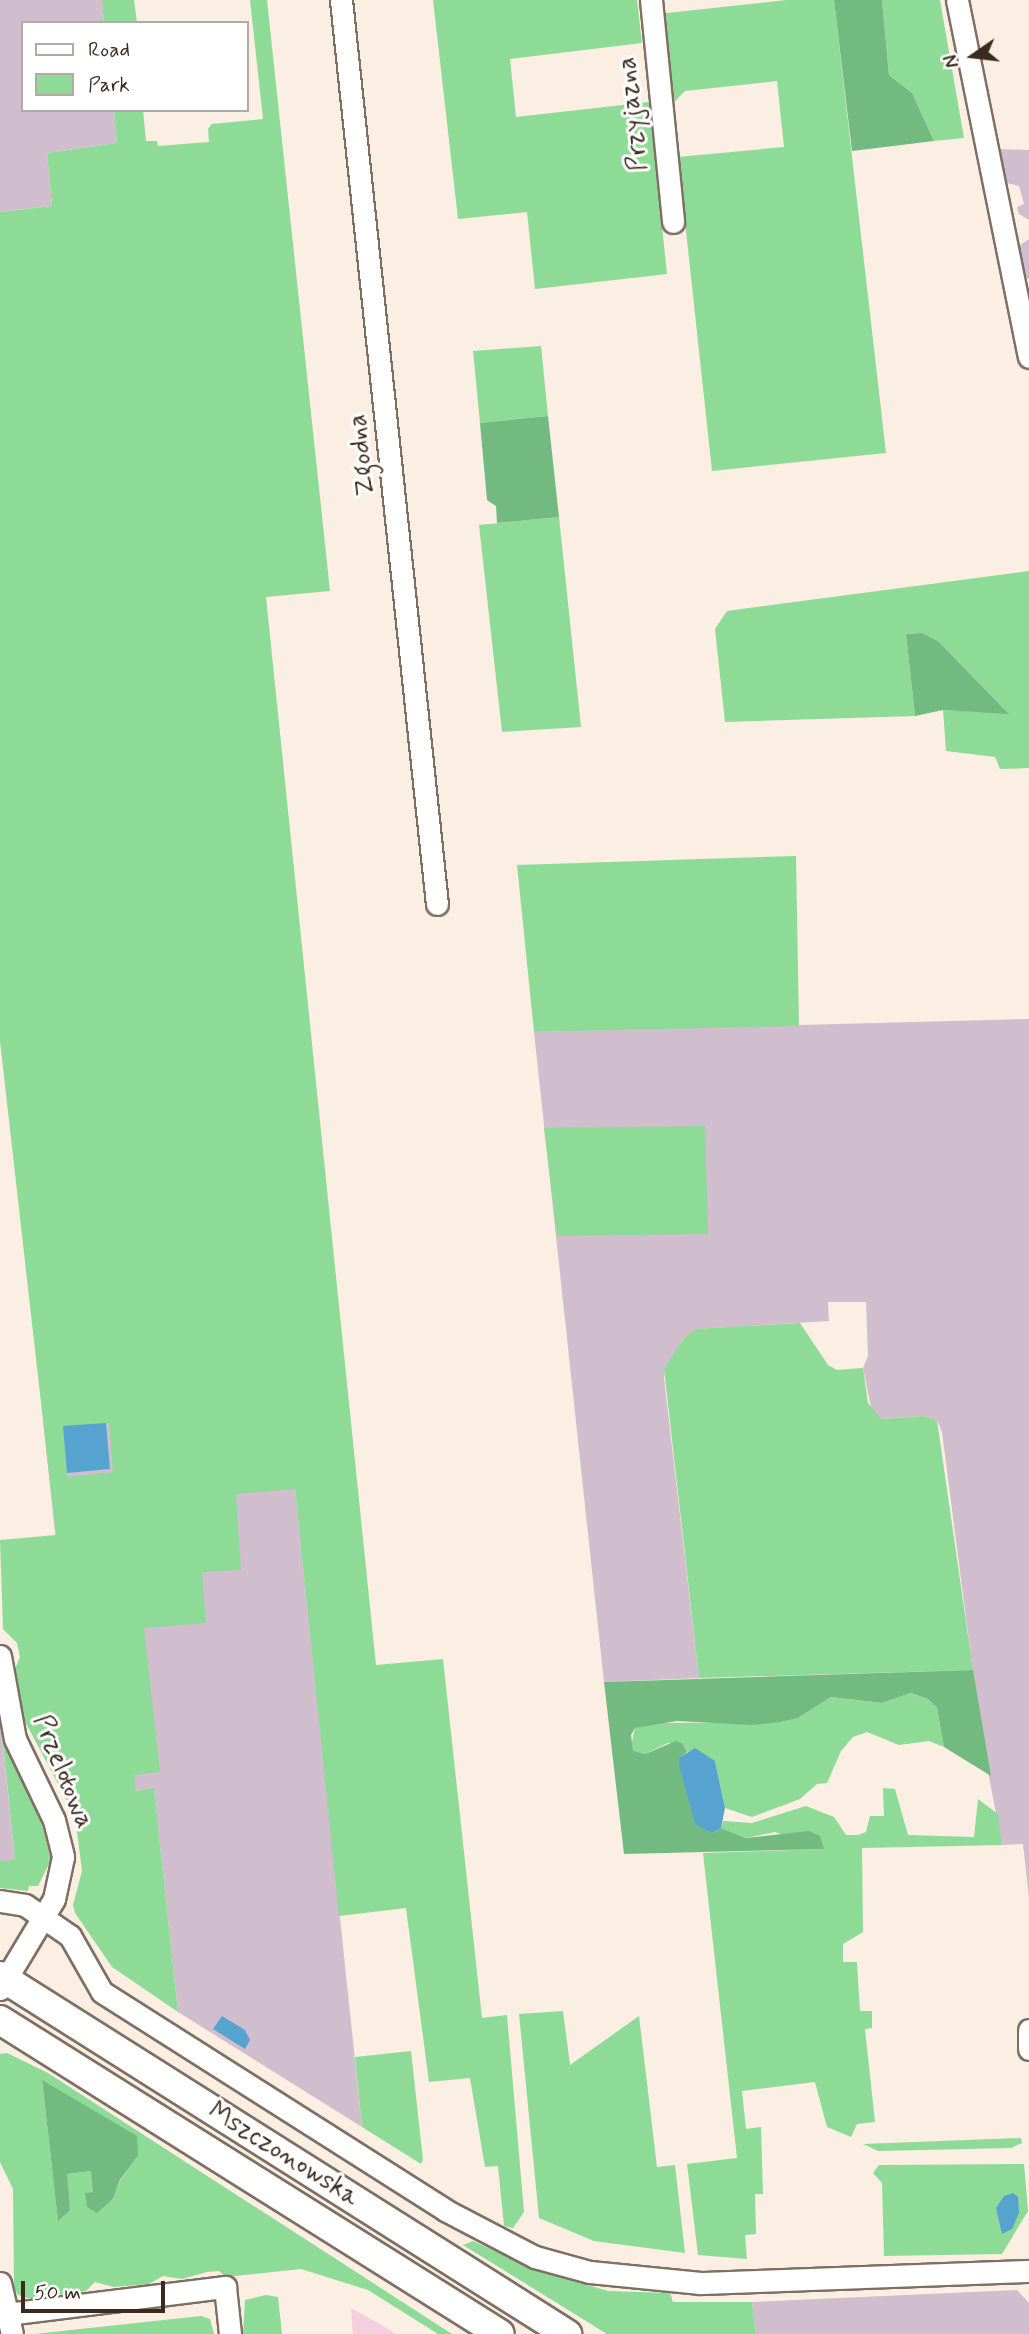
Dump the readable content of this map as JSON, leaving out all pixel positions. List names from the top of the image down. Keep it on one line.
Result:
{"streets":{"main road":["Mszczonowska"],"street":["Przyjazna","Zgodna","Przelotowa"]},"crossings":[["Przelotowa","Mszczonowska"]],"legend":["Road","Park"],"scale_bar":"50 m","north":"left"}
